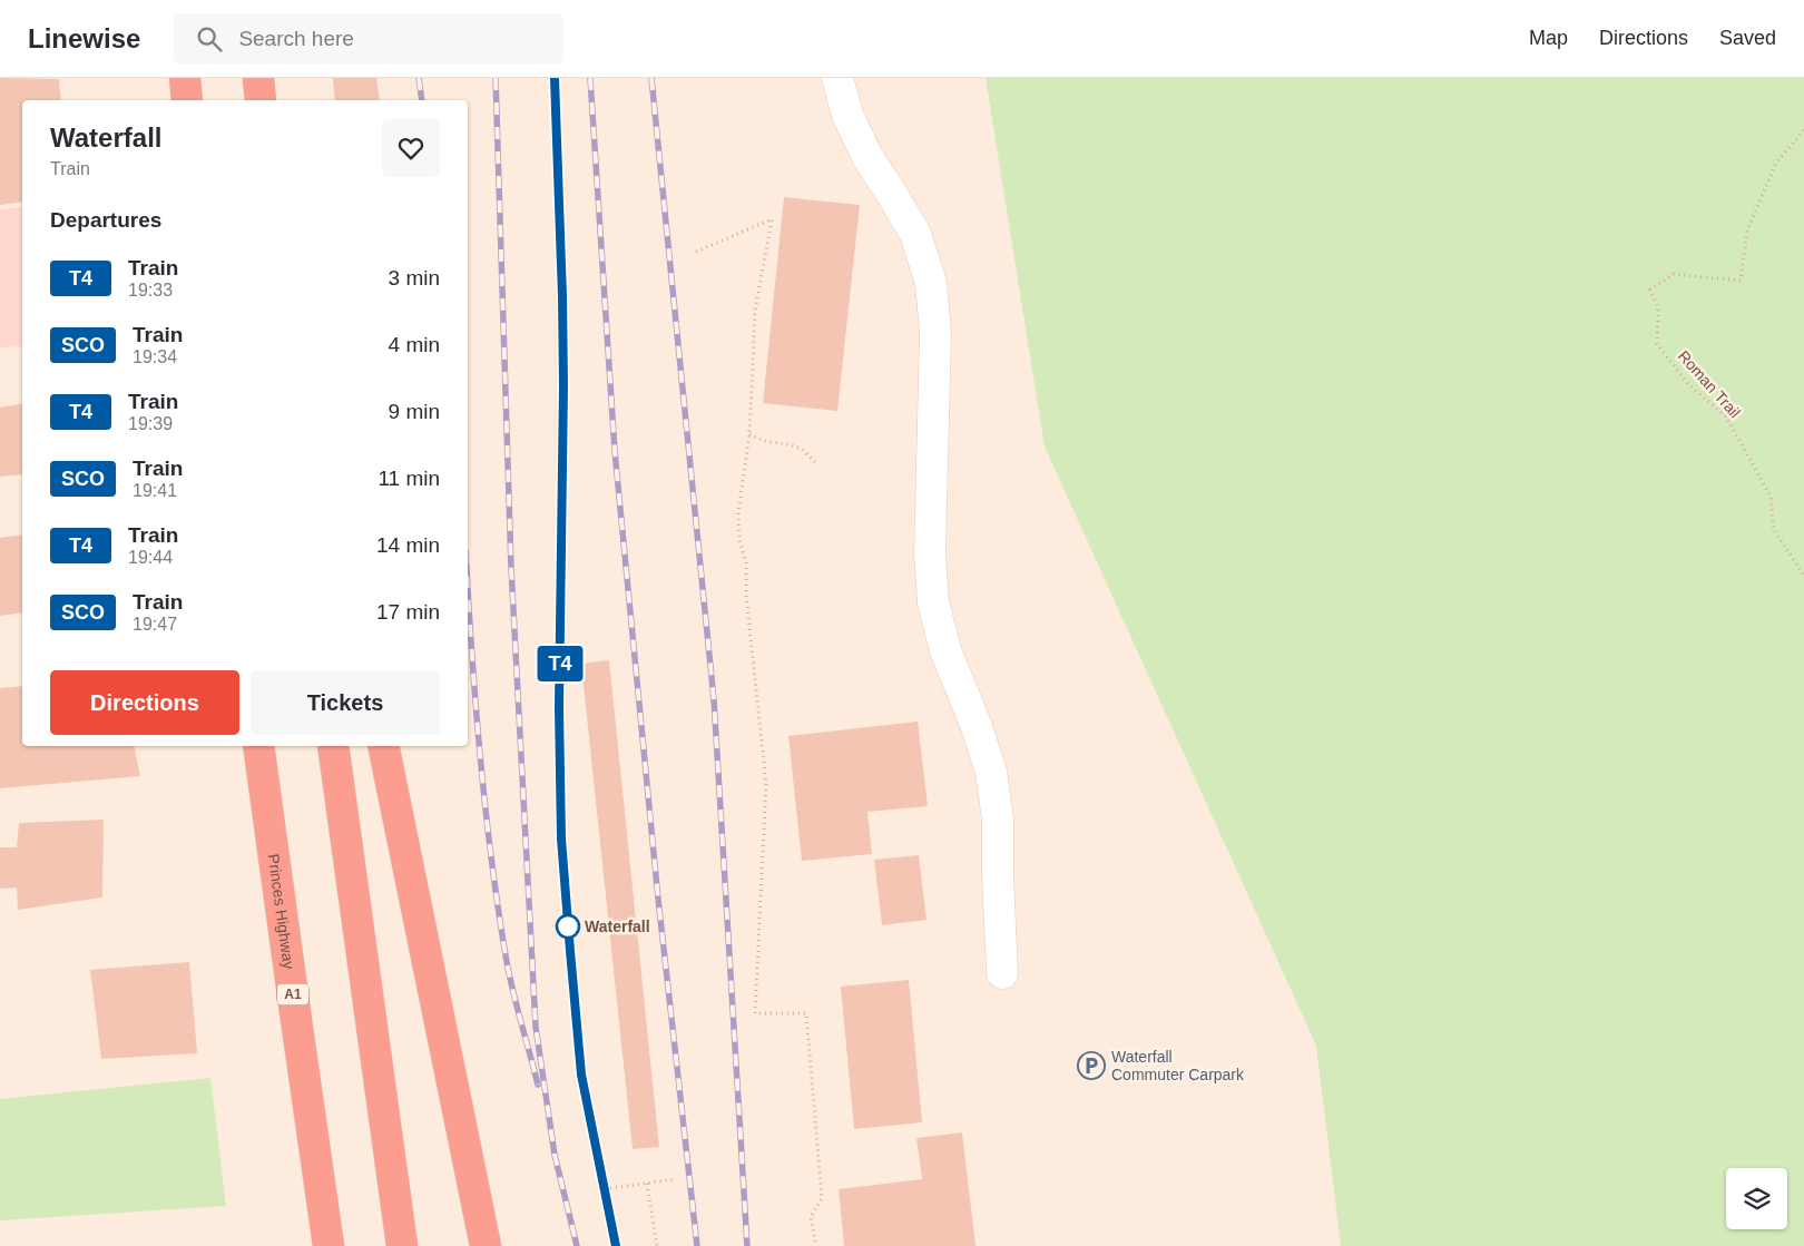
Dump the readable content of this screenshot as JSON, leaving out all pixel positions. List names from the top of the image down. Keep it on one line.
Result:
{"streets":{"highway":["Princes Highway","A1"],"path":["Roman Trail"]},"places":{"other":["Waterfall"],"parking":["Waterfall Commuter Carpark"]},"page":{"header":"Linewise","search":"Search here","nav":["Map","Directions","Saved"],"on_map":"T4","heading":[["Waterfall","Train"],"Departures"],"list":[{"mark":"T4","name":"Train","note":"19:33","value":"3 min"},{"mark":"SCO","name":"Train","note":"19:34","value":"4 min"},{"mark":"T4","name":"Train","note":"19:39","value":"9 min"},{"mark":"SCO","name":"Train","note":"19:41","value":"11 min"},{"mark":"T4","name":"Train","note":"19:44","value":"14 min"},{"mark":"SCO","name":"Train","note":"19:47","value":"17 min"}],"buttons":["Directions","Tickets"]}}
